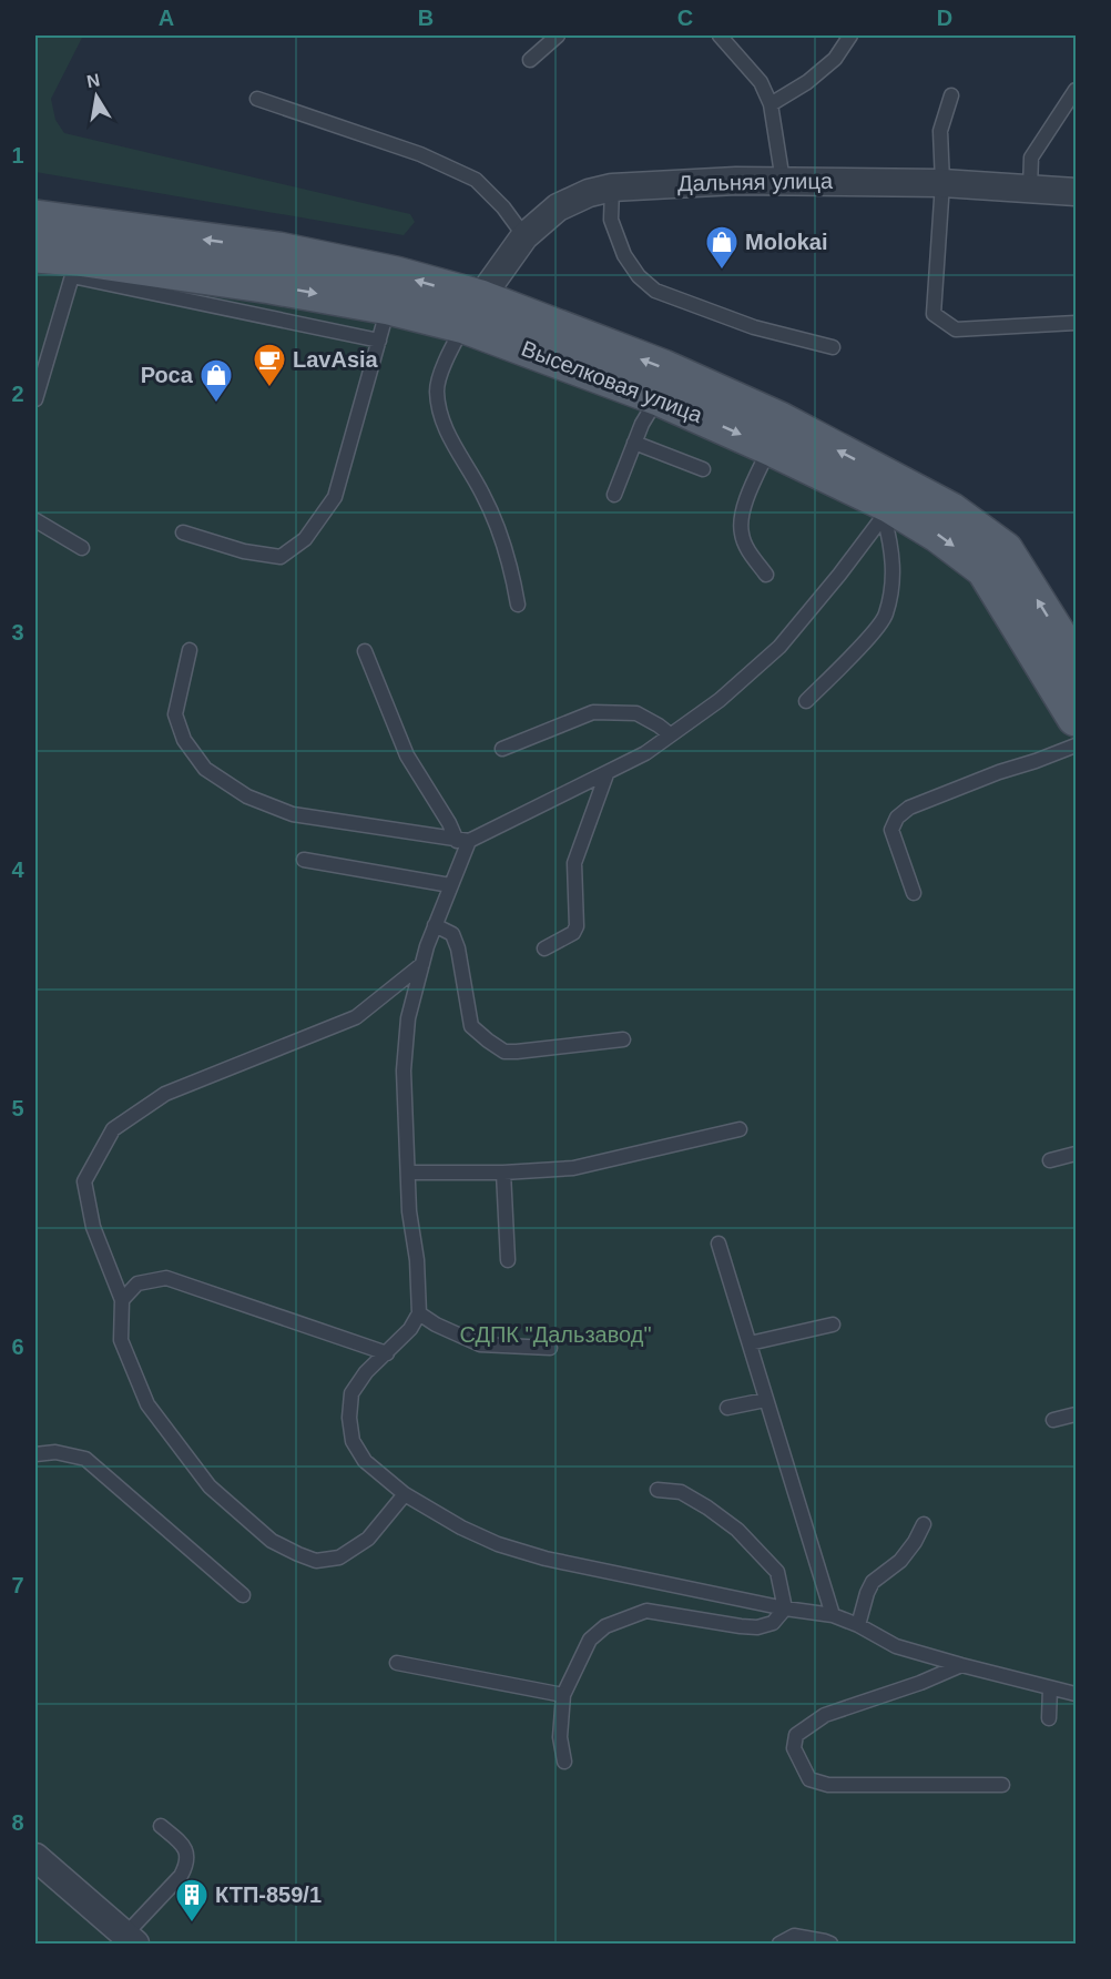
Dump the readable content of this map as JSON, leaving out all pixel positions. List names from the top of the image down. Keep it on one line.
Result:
{"streets":{"main road":["Выселковая улица"],"street":["Дальняя улица"]},"crossings":[["Дальняя улица","Выселковая улица"]],"parks":["СДПК \"Дальзавод\""],"places":{"shop":["Molokai","Роса"],"cafe":["LavAsia"],"building":["КТП-859/1"]},"north":"top","grid":{"columns":["A","B","C","D"],"rows":["1","2","3","4","5","6","7","8"]}}
